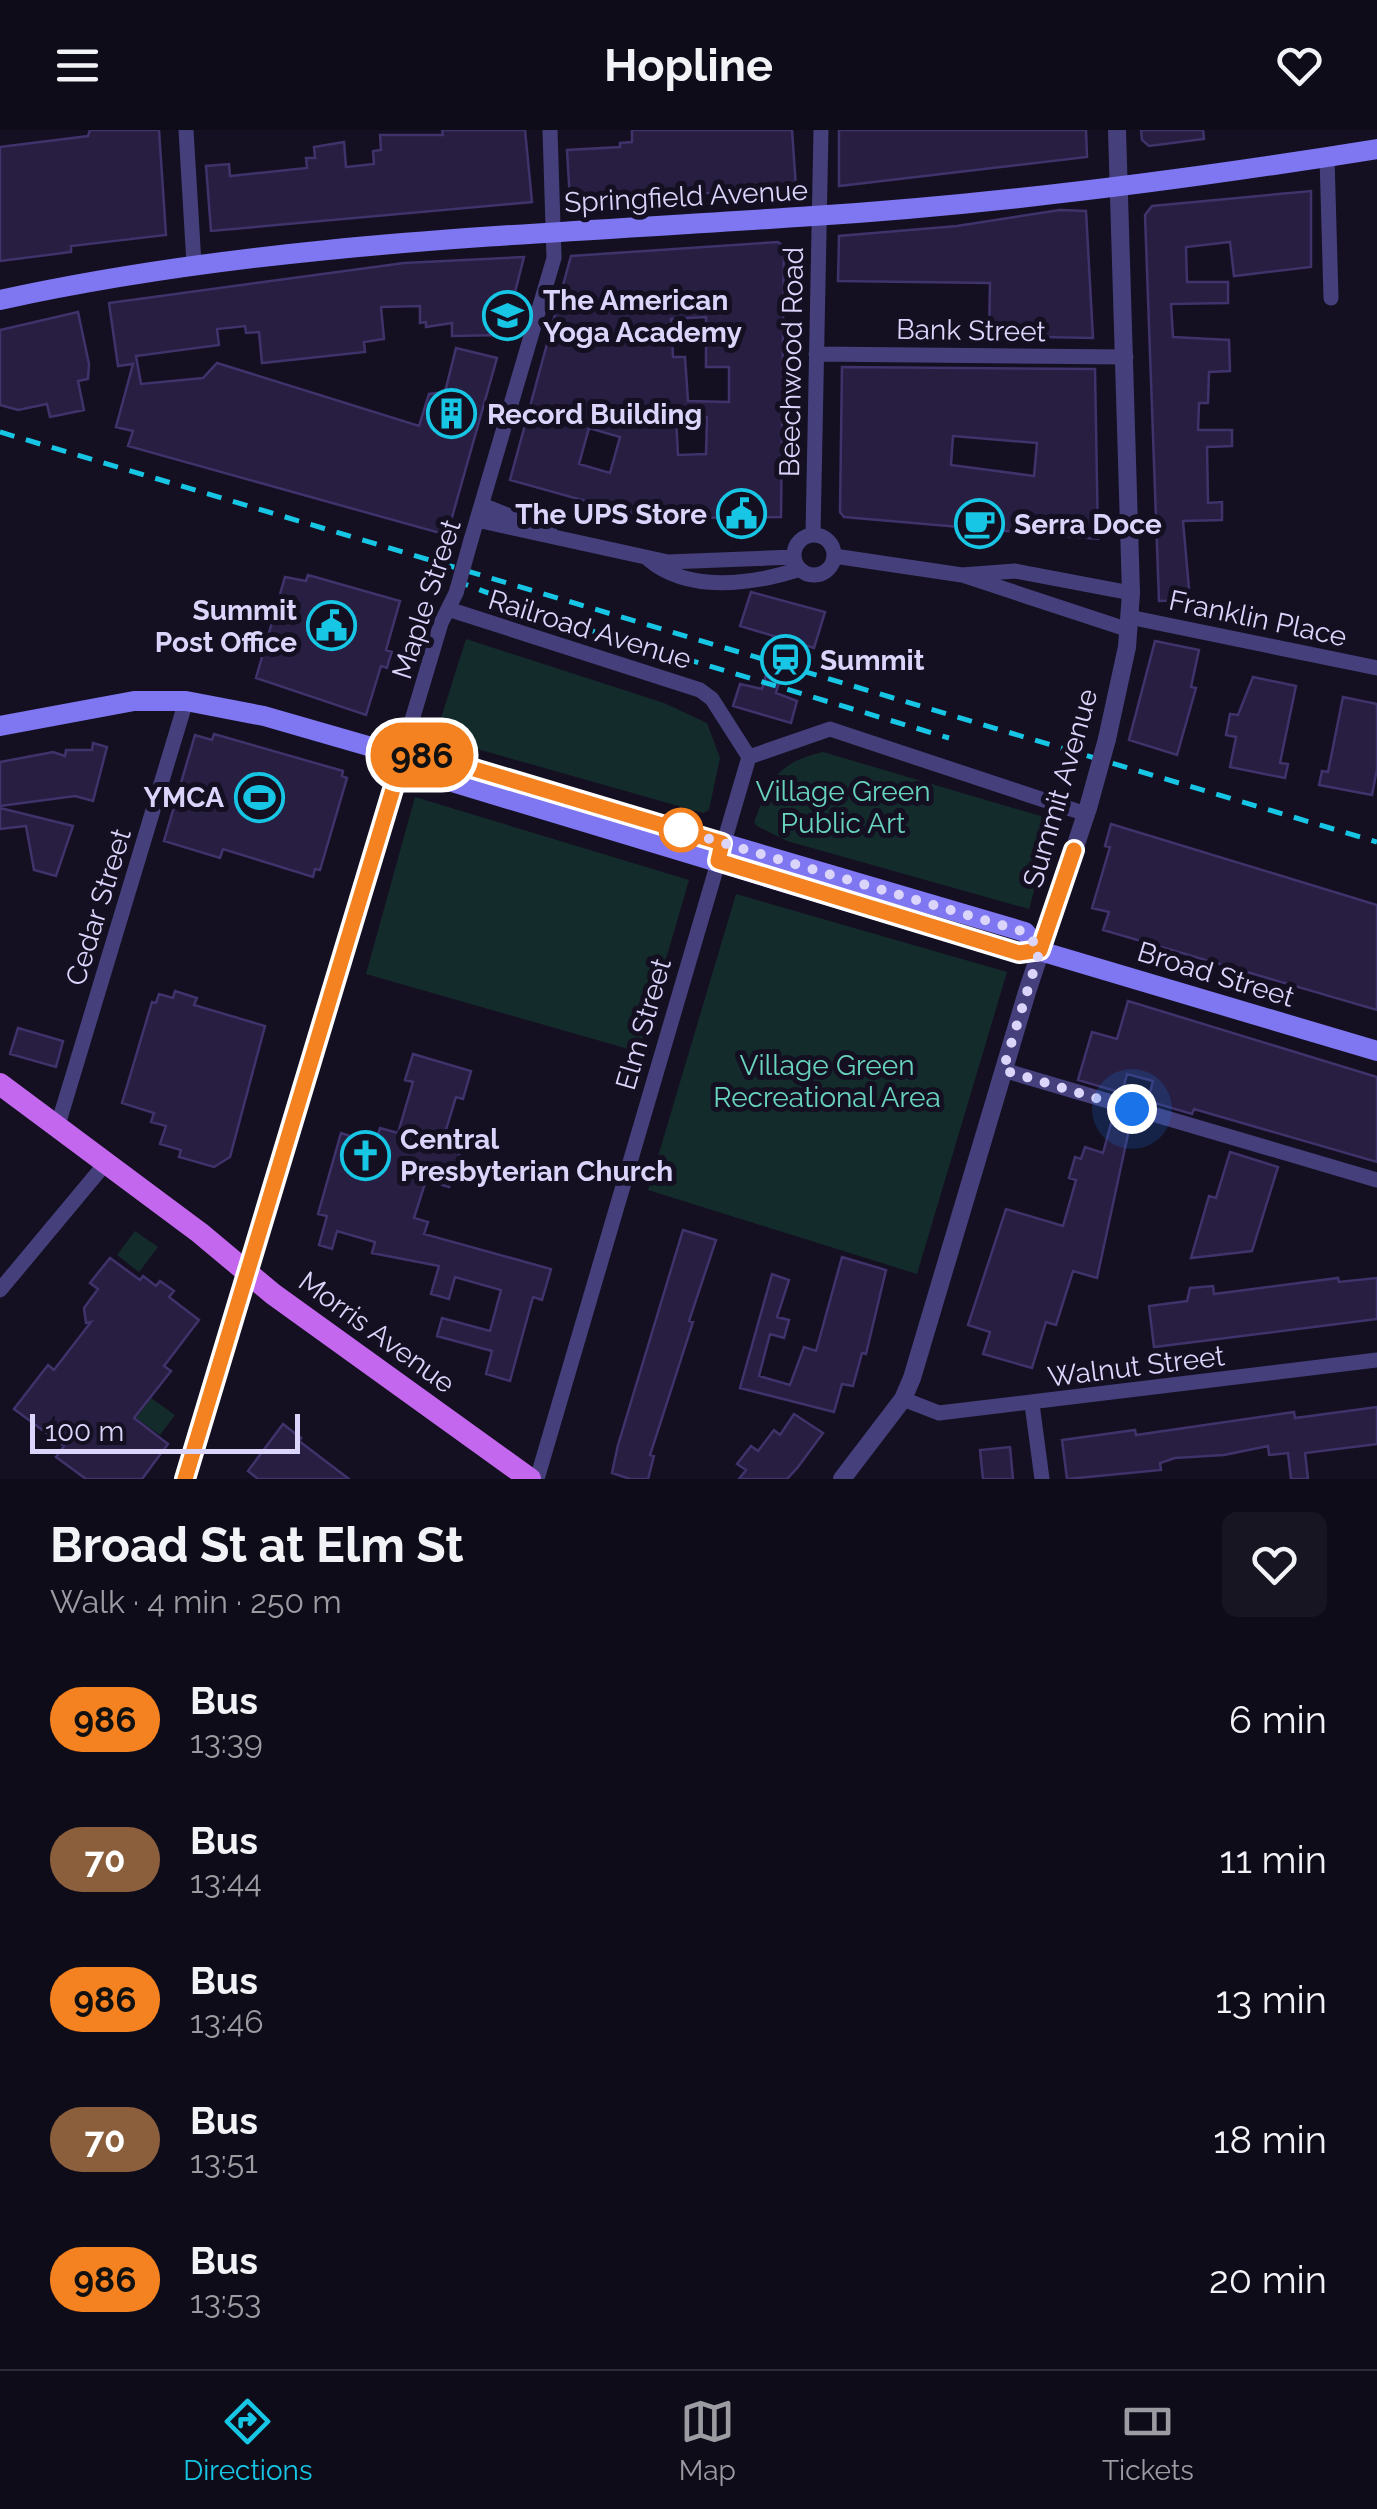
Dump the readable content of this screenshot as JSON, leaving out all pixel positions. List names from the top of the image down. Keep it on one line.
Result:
{"streets":{"main road":["Springfield Avenue","Broad Street","Morris Avenue"],"street":["Bank Street","Beechwood Road","Maple Street","Franklin Place","Railroad Avenue","Summit Avenue","Cedar Street","Elm Street","Walnut Street"]},"crossings":[["Springfield Avenue","Beechwood Road"],["Springfield Avenue","Maple Street"],["Springfield Avenue","Summit Avenue"],["Bank Street","Beechwood Road"],["Bank Street","Summit Avenue"],["Maple Street","Railroad Avenue"],["Maple Street","Broad Street"],["Maple Street","Morris Avenue"],["Franklin Place","Summit Avenue"],["Railroad Avenue","Elm Street"],["Summit Avenue","Broad Street"],["Summit Avenue","Walnut Street"],["Cedar Street","Broad Street"],["Cedar Street","Morris Avenue"],["Broad Street","Elm Street"],["Elm Street","Morris Avenue"]],"parks":["Village Green Public Art","Village Green Recreational Area"],"places":{"school or university":["The American Yoga Academy"],"building":["Record Building"],"public building":["The UPS Store","Summit Post Office"],"cafe":["Serra Doce"],"station":["Summit"],"sports":["YMCA"],"church":["Central Presbyterian Church"]},"lines":["bus line 986"],"scale_bar":"100 m","page":{"header":"Hopline","on_map":"986","scale":"100 m","heading":["Broad St at Elm St","Walk · 4 min · 250 m"],"list":[{"mark":"986","name":"Bus","note":"13:39","value":"6 min"},{"mark":"70","name":"Bus","note":"13:44","value":"11 min"},{"mark":"986","name":"Bus","note":"13:46","value":"13 min"},{"mark":"70","name":"Bus","note":"13:51","value":"18 min"},{"mark":"986","name":"Bus","note":"13:53","value":"20 min"}],"tabs":["Directions","Map","Tickets"]}}
